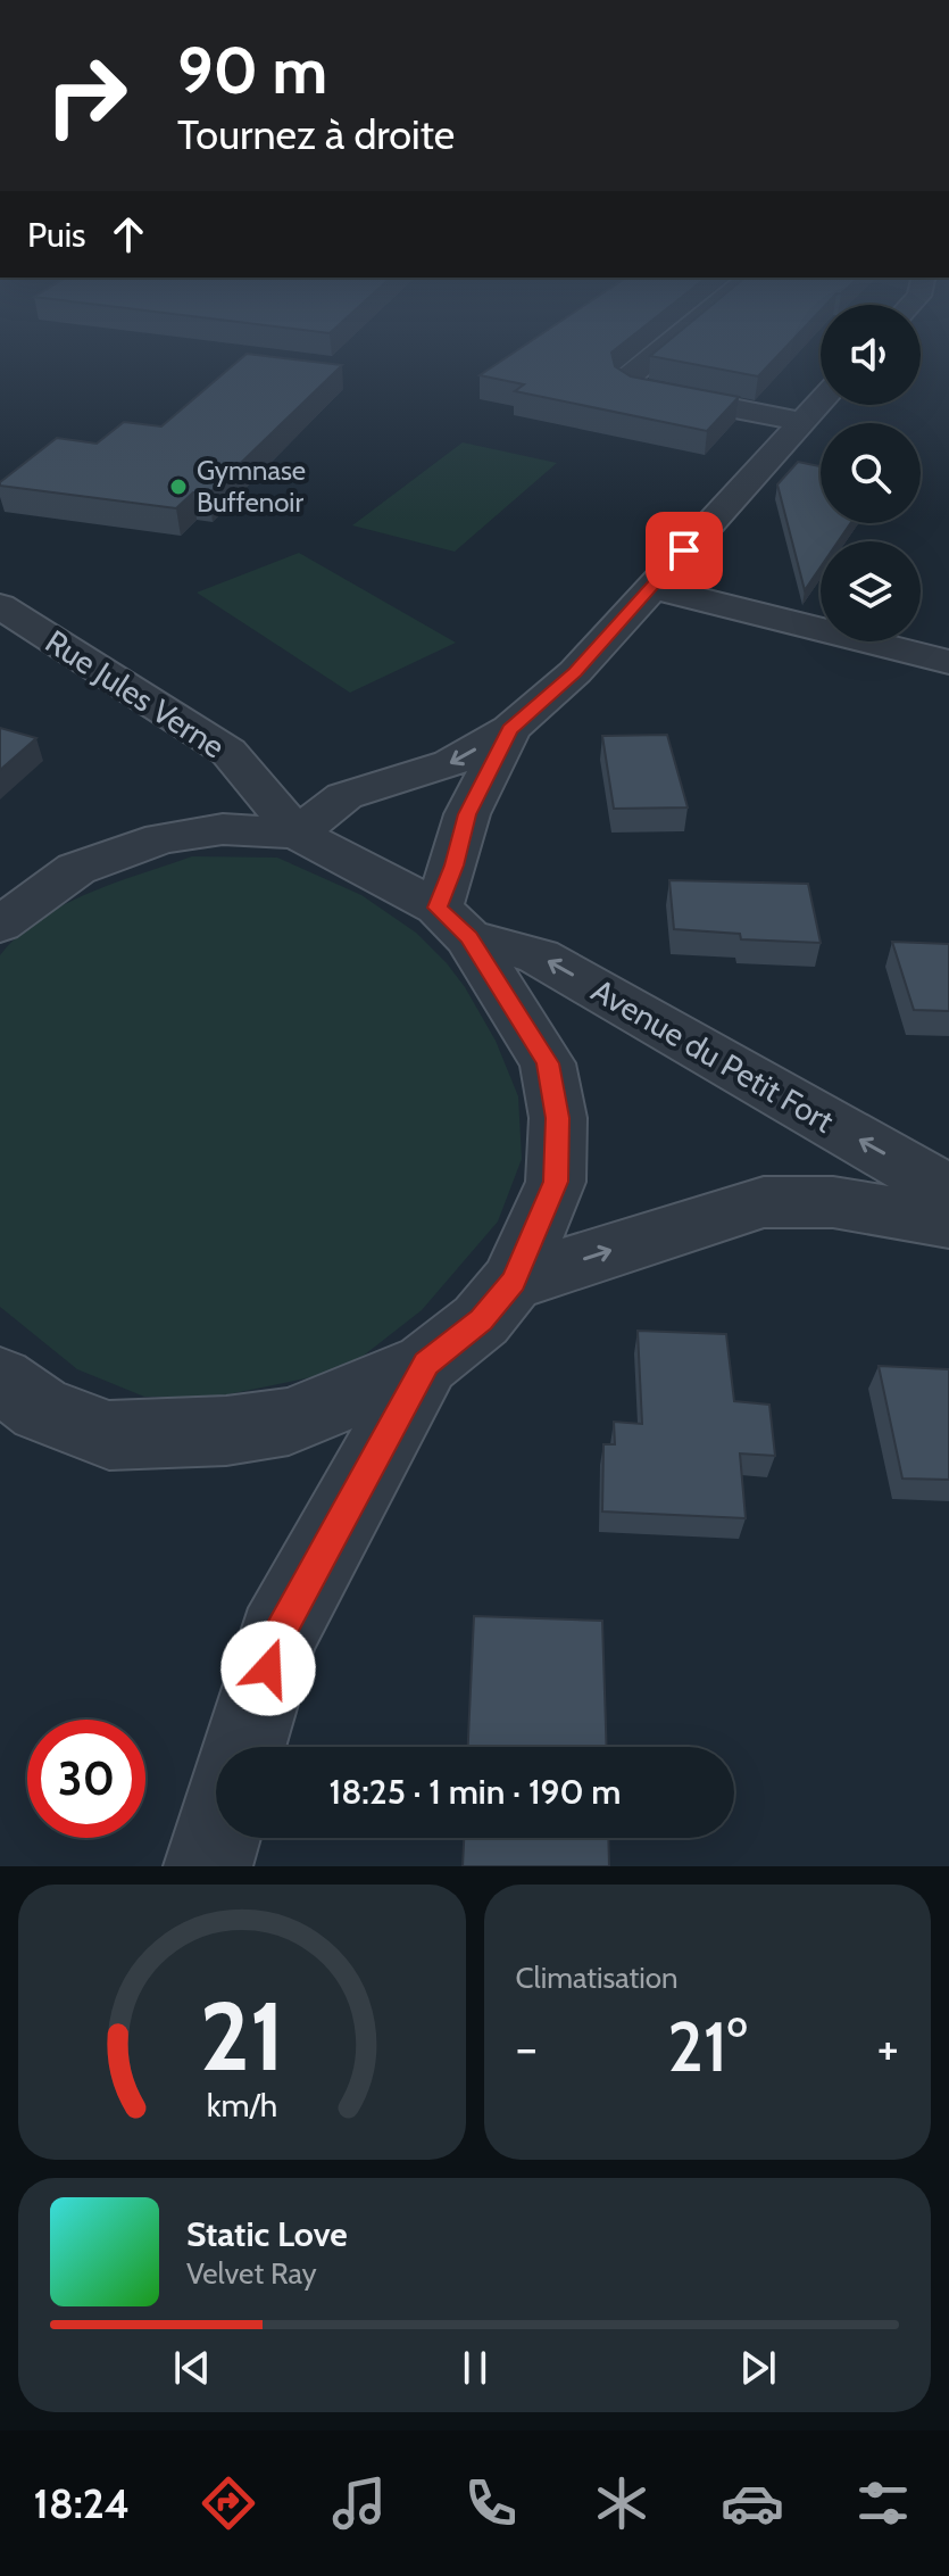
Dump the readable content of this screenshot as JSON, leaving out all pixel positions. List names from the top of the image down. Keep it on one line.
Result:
{"streets":{"street":["Rue Jules Verne","Avenue du Petit Fort"]},"crossings":[["Rue Jules Verne","Avenue du Petit Fort"]],"places":["Gymnase Buffenoir"],"page":{"turn":["90 m","Tournez à droite"],"then":"Puis","limit":"30","trip":"18:25 · 1 min · 190 m","tile":"Climatisation","heat":["−","21°","+"],"song":["Static Love","Velvet Ray"],"tabs":"18:24","gauge":["21","km/h"]}}
